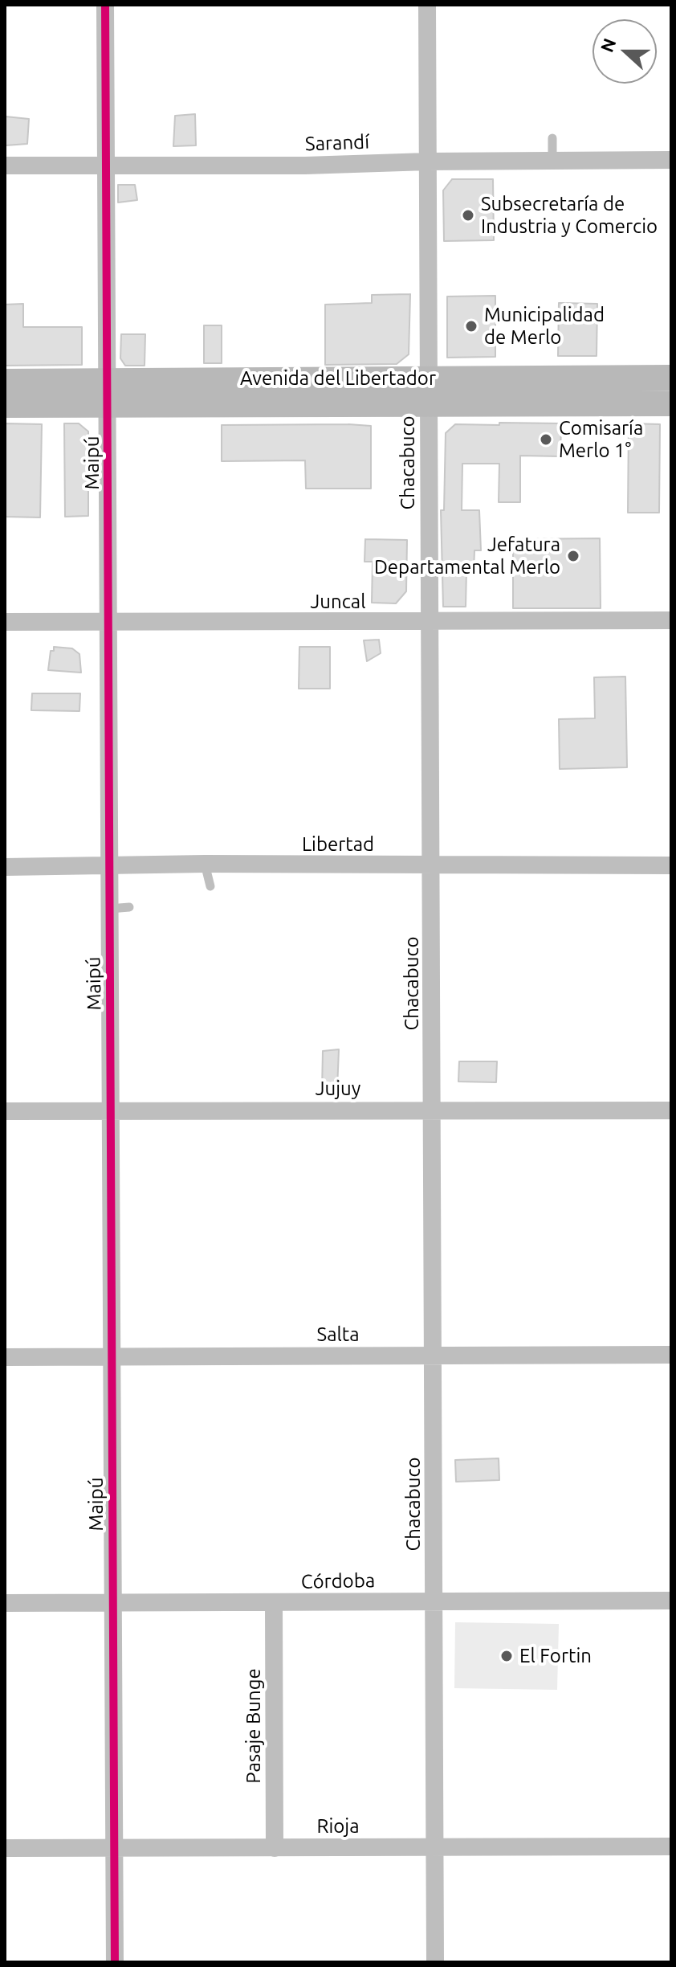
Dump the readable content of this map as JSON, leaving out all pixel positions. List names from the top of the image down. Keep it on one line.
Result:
{"streets":{"main road":["Avenida del Libertador"],"street":["Sarandí","Maipú","Chacabuco","Juncal","Libertad","Jujuy","Salta","Córdoba","Pasaje Bunge","Rioja"]},"crossings":[["Sarandí","Maipú"],["Sarandí","Chacabuco"],["Avenida del Libertador","Maipú"],["Avenida del Libertador","Chacabuco"],["Maipú","Juncal"],["Maipú","Libertad"],["Maipú","Jujuy"],["Maipú","Salta"],["Maipú","Córdoba"],["Maipú","Rioja"],["Chacabuco","Juncal"],["Chacabuco","Libertad"],["Chacabuco","Jujuy"],["Chacabuco","Salta"],["Chacabuco","Córdoba"],["Chacabuco","Rioja"],["Córdoba","Pasaje Bunge"],["Pasaje Bunge","Rioja"]],"places":["Subsecretaría de Industria y Comercio","Municipalidad de Merlo","Comisaría Merlo 1°","Jefatura Departamental Merlo","El Fortin"],"north":"left"}
